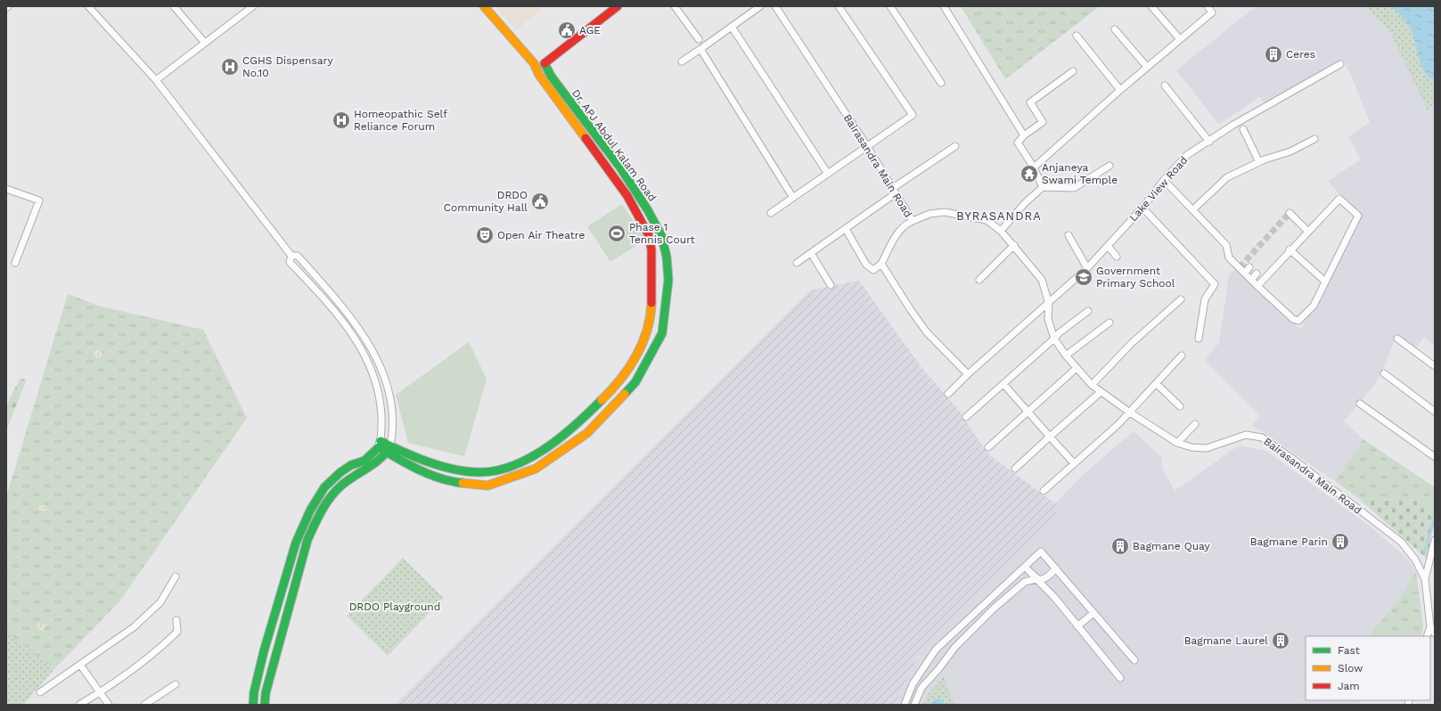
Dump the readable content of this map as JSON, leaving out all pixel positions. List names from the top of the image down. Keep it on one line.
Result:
{"streets":{"street":["Dr. APJ Abdul Kalam Road","Bairasandra Main Road","Lake View Road"]},"crossings":[["Bairasandra Main Road","Lake View Road"]],"districts":["BYRASANDRA"],"parks":["DRDO Playground"],"places":{"public building":["AGE","DRDO Community Hall"],"building":["Ceres","Bagmane Parin","Bagmane Quay","Bagmane Laurel"],"hospital":["CGHS Dispensary No.10","Homeopathic Self Reliance Forum"],"temple":["Anjaneya Swami Temple"],"sports":["Phase 1 Tennis Court"],"theatre":["Open Air Theatre"],"school or university":["Government Primary School"]},"legend":["Fast","Slow","Jam"]}
